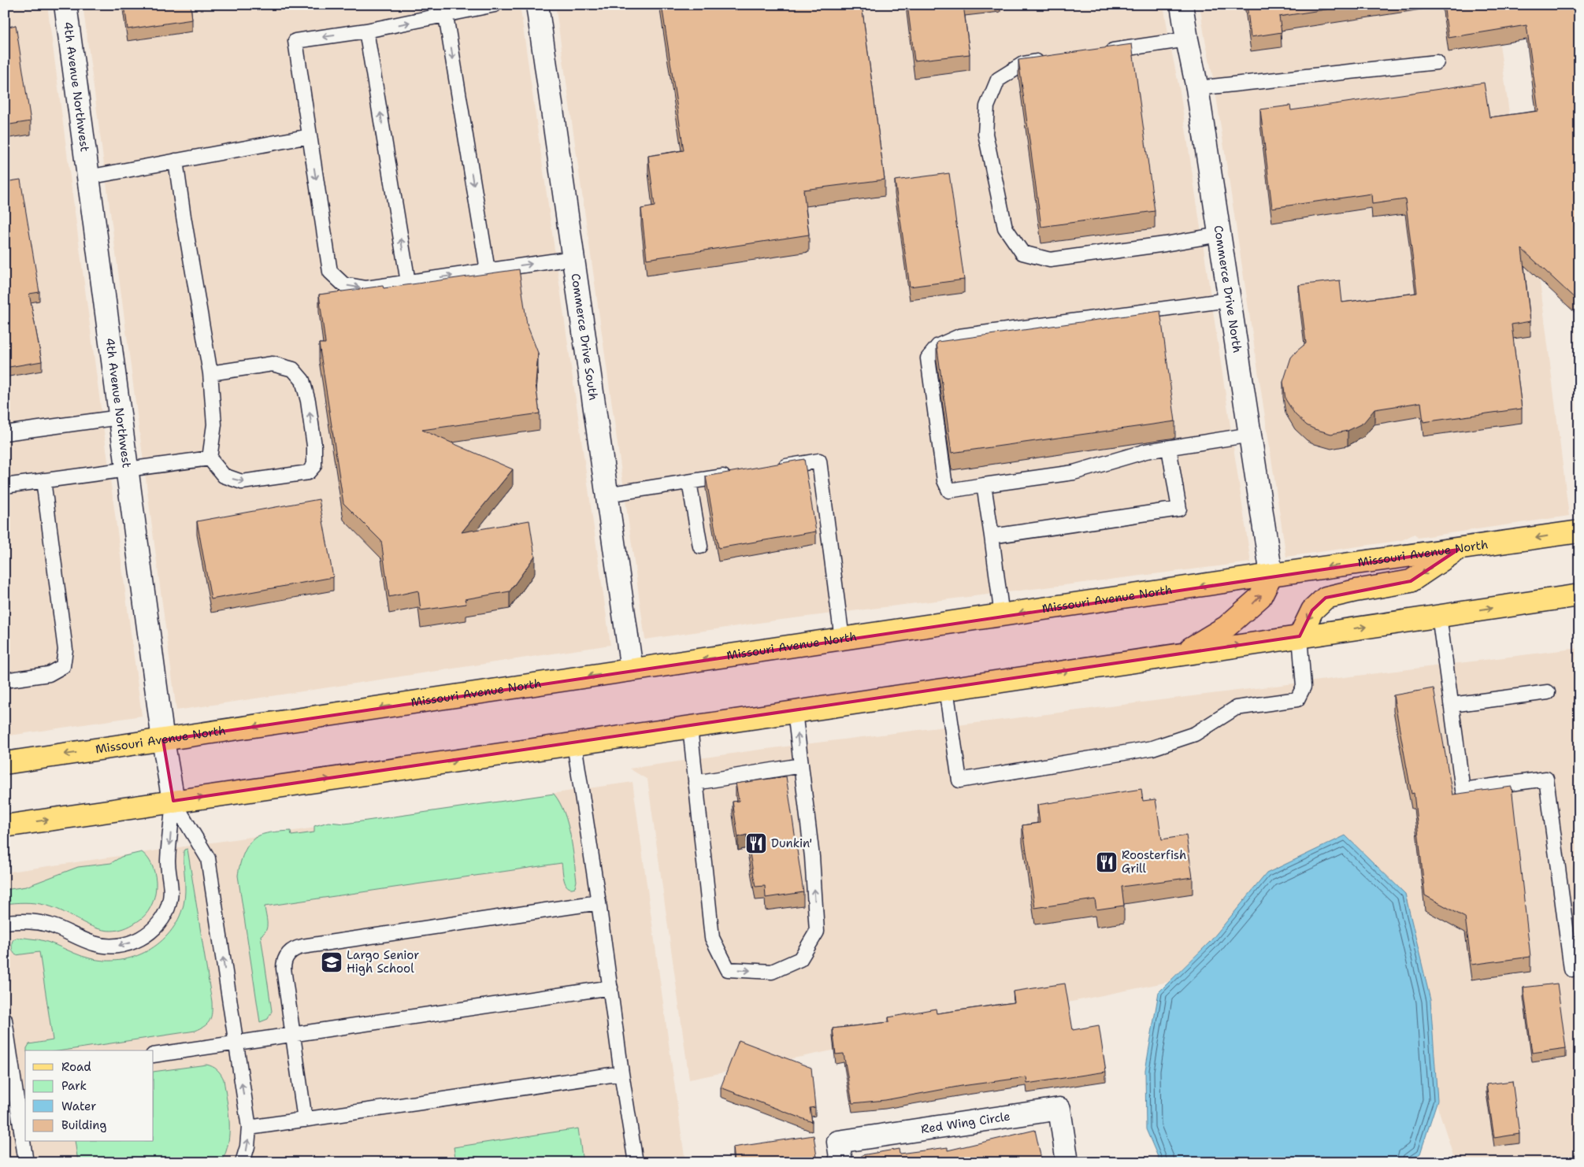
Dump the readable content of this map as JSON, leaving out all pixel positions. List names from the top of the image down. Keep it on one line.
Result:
{"streets":{"main road":["Missouri Avenue North"],"street":["4th Avenue Northwest","Commerce Drive North","Commerce Drive South","Red Wing Circle"]},"crossings":[["4th Avenue Northwest","Missouri Avenue North"],["Commerce Drive North","Missouri Avenue North"],["Commerce Drive South","Missouri Avenue North"]],"places":{"restaurant":["Dunkin'","Roosterfish Grill"],"school or university":["Largo Senior High School"]},"legend":["Road","Park","Water","Building"]}
